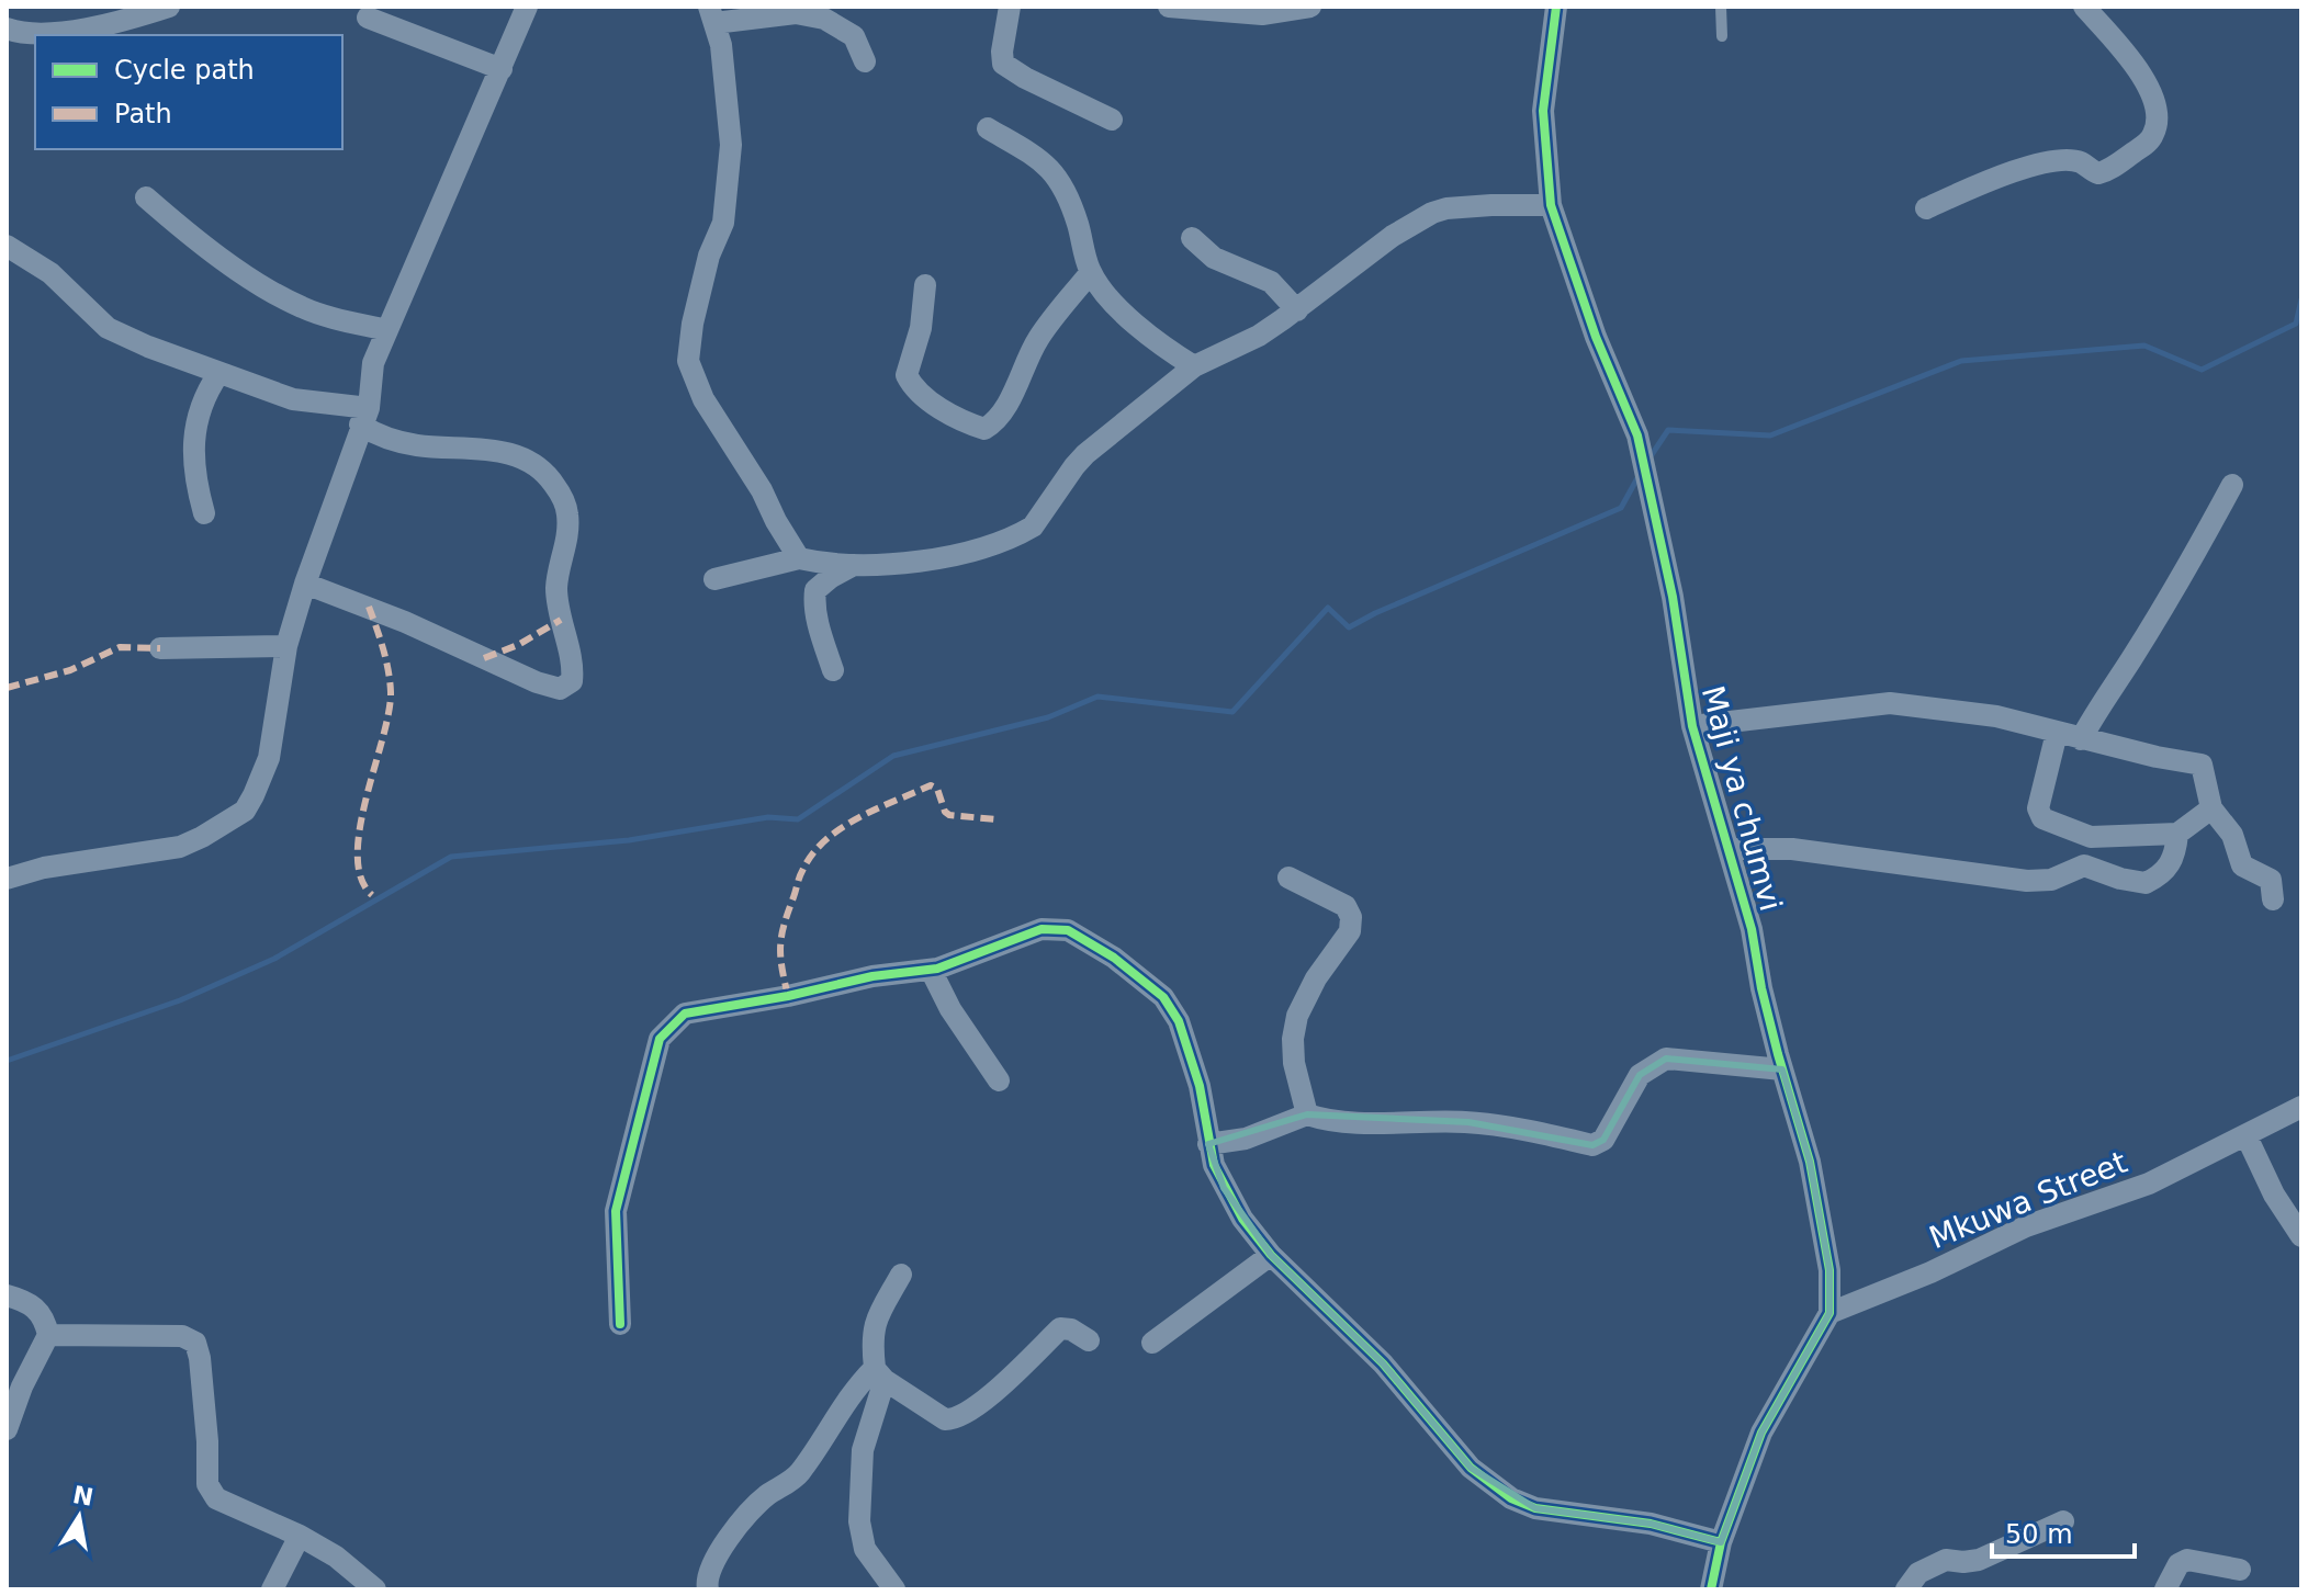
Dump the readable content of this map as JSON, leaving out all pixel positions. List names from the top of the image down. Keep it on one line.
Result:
{"streets":{"street":["Maji ya chumvi","Mkuwa Street"]},"crossings":[["Maji ya chumvi","Mkuwa Street"]],"legend":["Cycle path","Path"],"scale_bar":"50 m","north":"top"}
